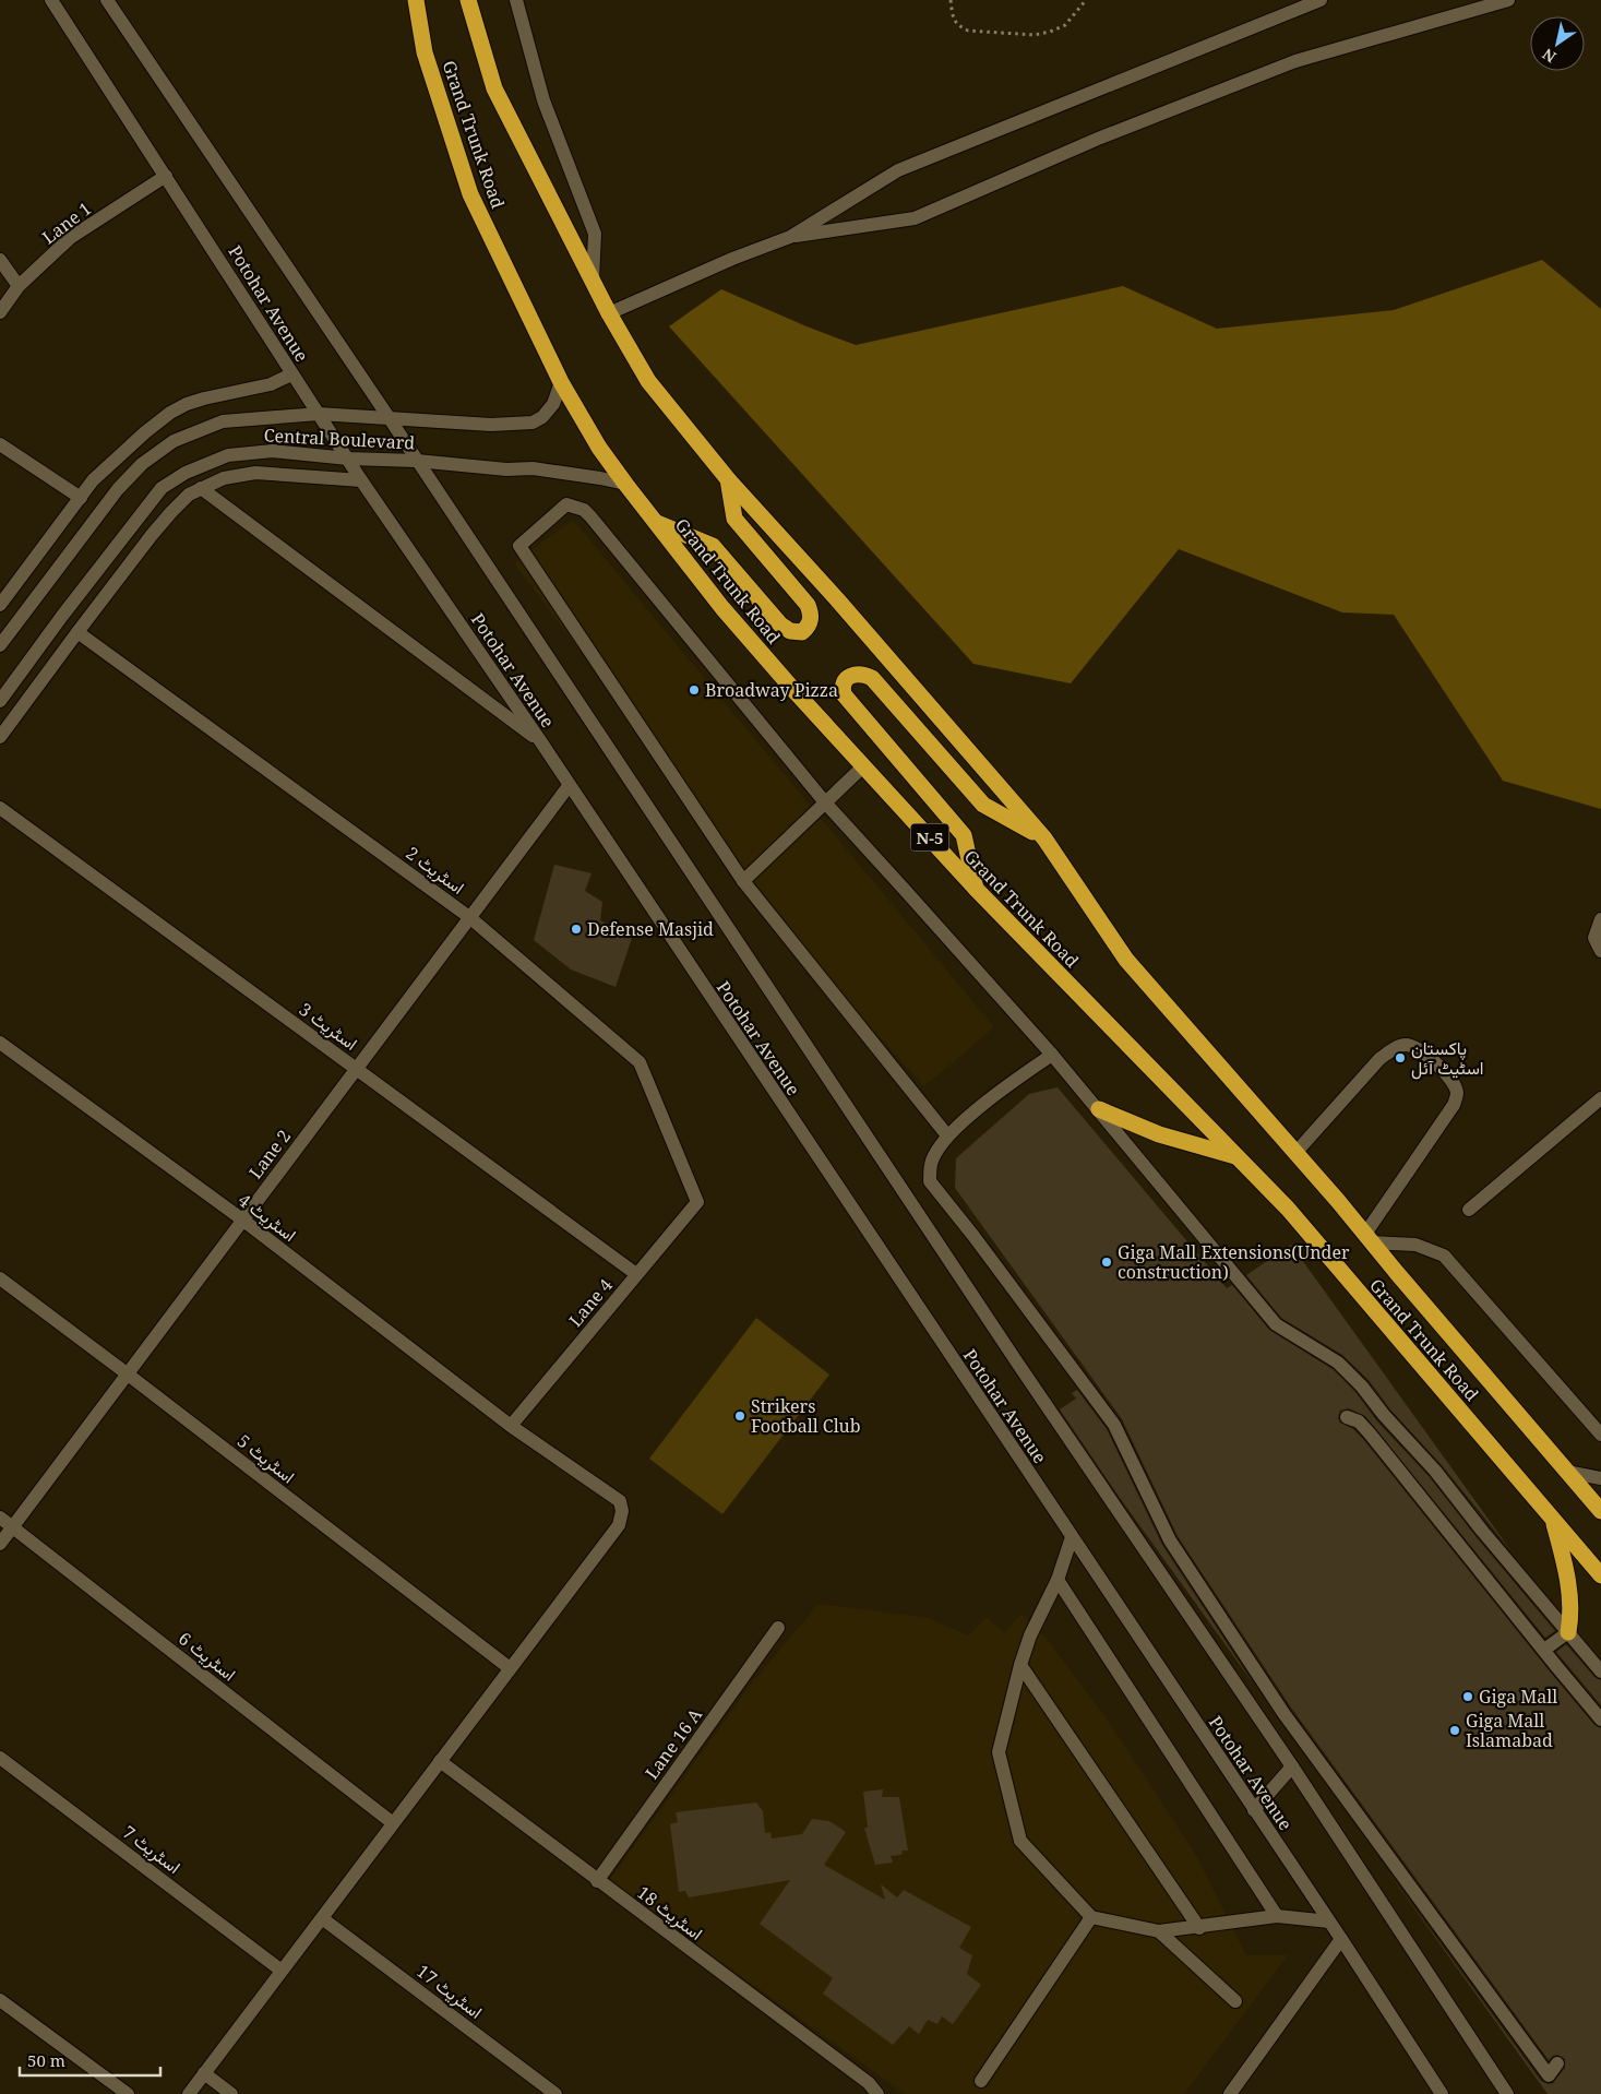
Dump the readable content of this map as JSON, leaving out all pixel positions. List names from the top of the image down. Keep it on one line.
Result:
{"streets":{"highway":["Grand Trunk Road","N-5"],"street":["Lane 1","Potohar Avenue","Central Boulevard","اسٹریٹ 2","اسٹریٹ 3","Lane 2","اسٹریٹ 4","Lane 4","اسٹریٹ 5","اسٹریٹ 6","Lane 16 A","اسٹریٹ 7","اسٹریٹ 18","اسٹریٹ 17"]},"crossings":[["Grand Trunk Road","Central Boulevard"],["Lane 1","Potohar Avenue"],["Potohar Avenue","Central Boulevard"],["Potohar Avenue","Lane 2"],["اسٹریٹ 2","Lane 2"],["اسٹریٹ 2","Lane 4"],["اسٹریٹ 3","Lane 2"],["اسٹریٹ 3","Lane 4"],["Lane 2","اسٹریٹ 4"],["Lane 2","اسٹریٹ 5"],["Lane 2","اسٹریٹ 6"],["اسٹریٹ 4","Lane 4"],["اسٹریٹ 4","اسٹریٹ 5"],["اسٹریٹ 4","اسٹریٹ 6"],["اسٹریٹ 4","اسٹریٹ 7"],["اسٹریٹ 4","اسٹریٹ 18"],["اسٹریٹ 4","اسٹریٹ 17"],["Lane 16 A","اسٹریٹ 18"]],"places":["Broadway Pizza","Defense Masjid","پاکستان اسٹیٹ آئل","Giga Mall Extensions(Under construction)","Strikers Football Club","Giga Mall","Giga Mall Islamabad"],"scale_bar":"50 m","north":"bottom left"}
